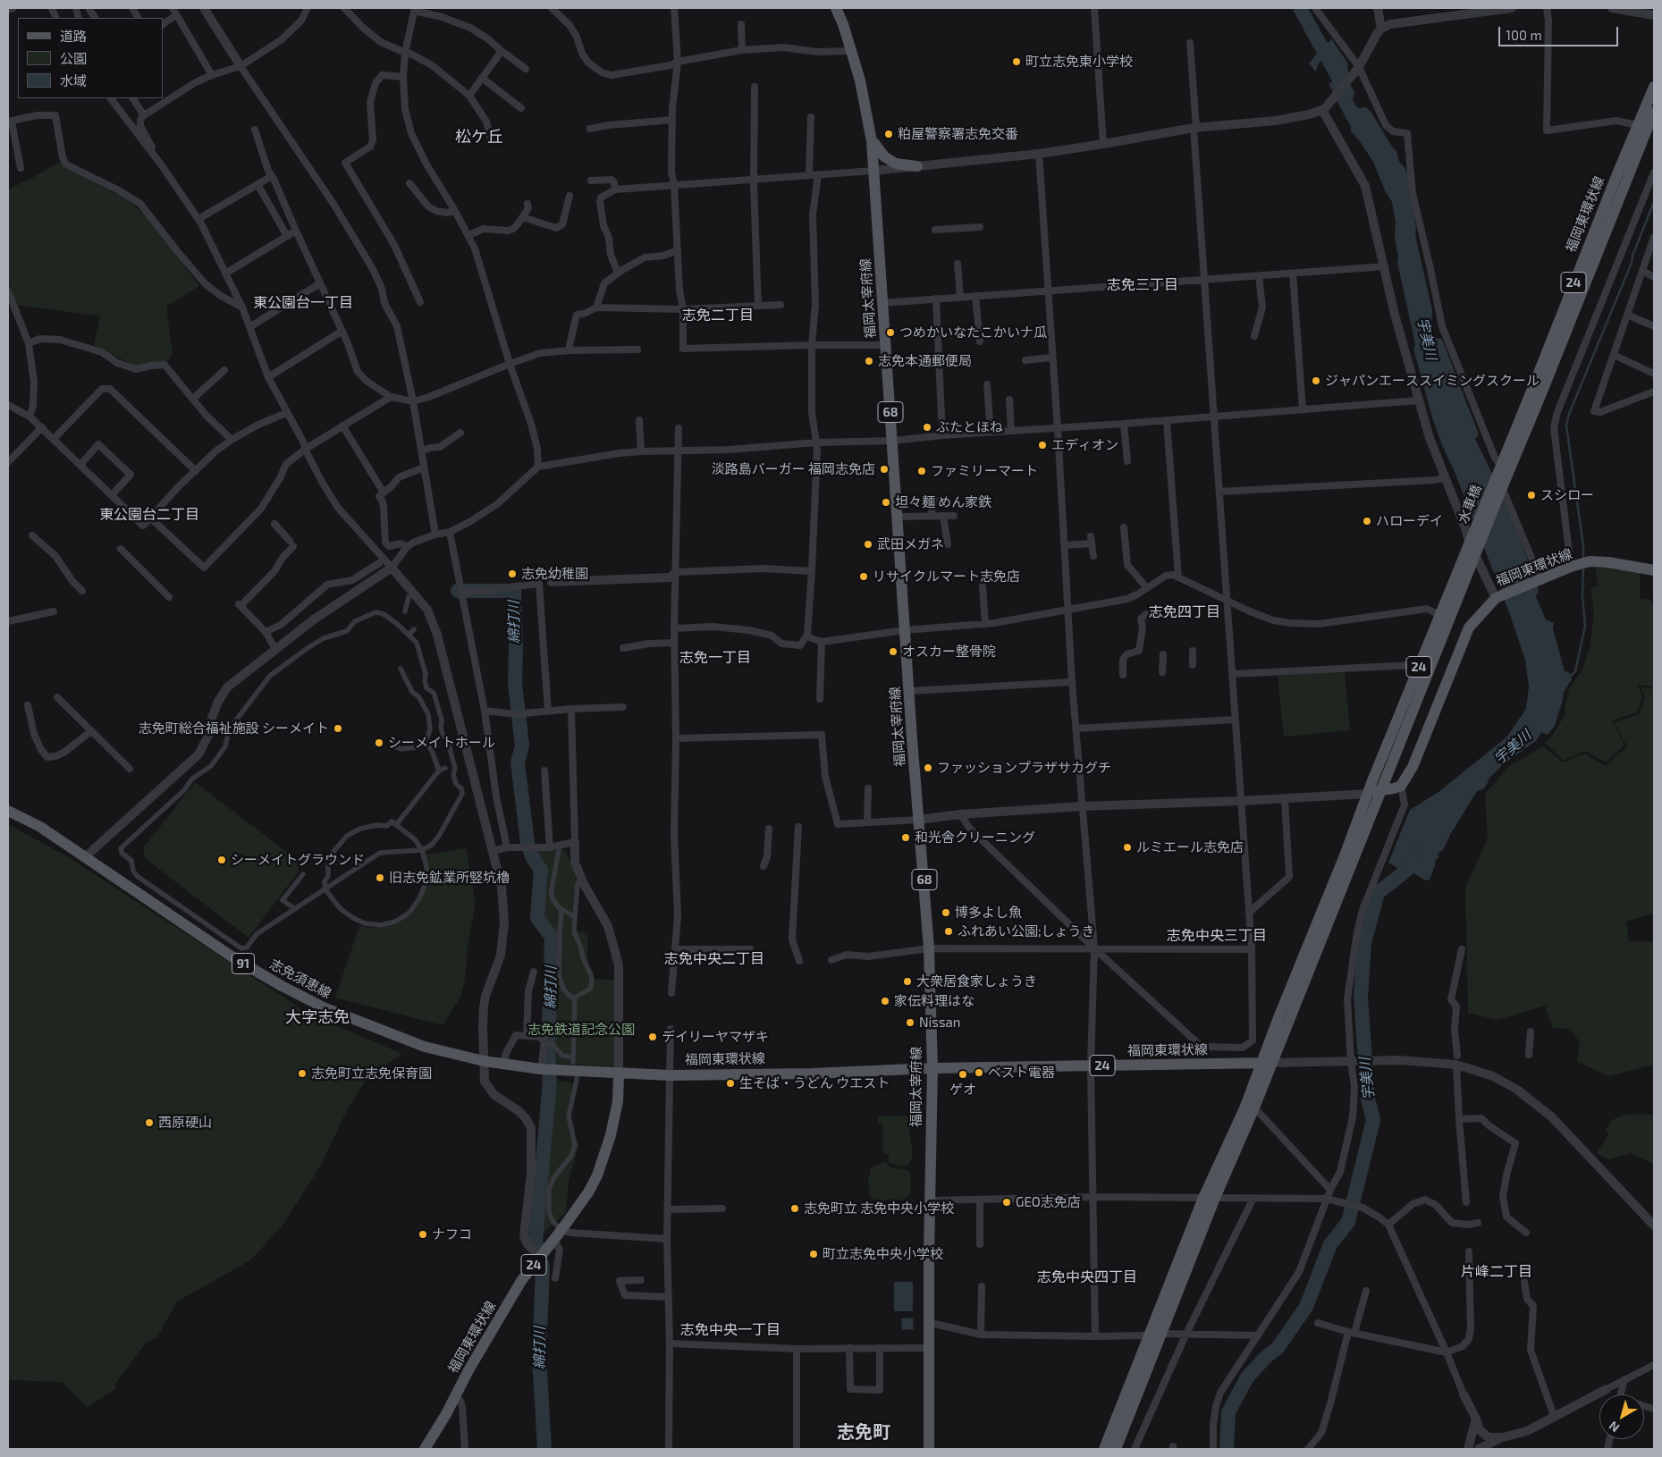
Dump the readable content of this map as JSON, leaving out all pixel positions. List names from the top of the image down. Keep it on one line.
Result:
{"streets":{"main road":["福岡東環状線","24","福岡太宰府線","68","水車橋","91","志免須恵線"]},"crossings":[["福岡東環状線","24"],["福岡東環状線","福岡太宰府線"],["福岡東環状線","水車橋"],["福岡東環状線","志免須恵線"],["24","水車橋"]],"districts":["松ケ丘","志免三丁目","東公園台一丁目","志免二丁目","東公園台二丁目","志免四丁目","志免一丁目","志免中央三丁目","志免中央二丁目","大字志免","片峰二丁目","志免中央四丁目","志免中央一丁目","志免町"],"water":["宇美川","綿打川"],"parks":["志免鉄道記念公園"],"places":["町立志免東小学校","粕屋警察署志免交番","つめかいなたこかいナ瓜","志免本通郵便局","ジャパンエーススイミングスクール","ぶたとほね","エディオン","淡路島バーガー 福岡志免店","ファミリーマート","スシロー","坦々麺 めん家鉄","ハローデイ","武田メガネ","志免幼稚園","リサイクルマート志免店","オスカー整骨院","志免町総合福祉施設 シーメイト","シーメイトホール","ファッションプラザサカグチ","和光舎クリーニング","ルミエール志免店","シーメイトグラウンド","旧志免鉱業所竪坑櫓","博多よし魚","ふれあい公園;しょうき","大衆居食家しょうき","家伝料理はな","Nissan","デイリーヤマザキ","ベスト電器","志免町立志免保育園","ゲオ","生そば・うどん ウエスト","西原硬山","GEO志免店","志免町立 志免中央小学校","ナフコ","町立志免中央小学校"],"legend":["道路","公園","水域"],"scale_bar":"100 m","north":"bottom left"}
